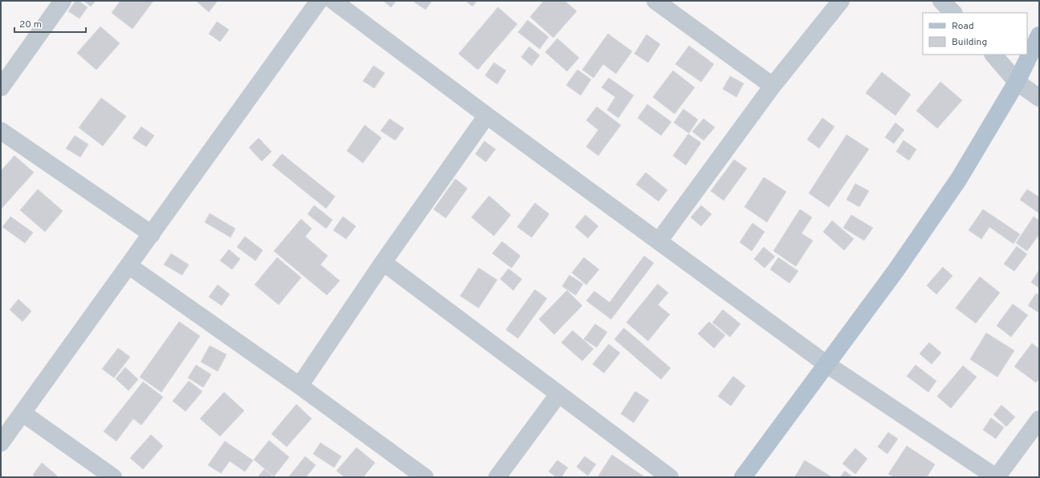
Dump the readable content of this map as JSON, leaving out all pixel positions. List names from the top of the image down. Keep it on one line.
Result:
{"legend":["Road","Building"],"scale_bar":"20 m"}
